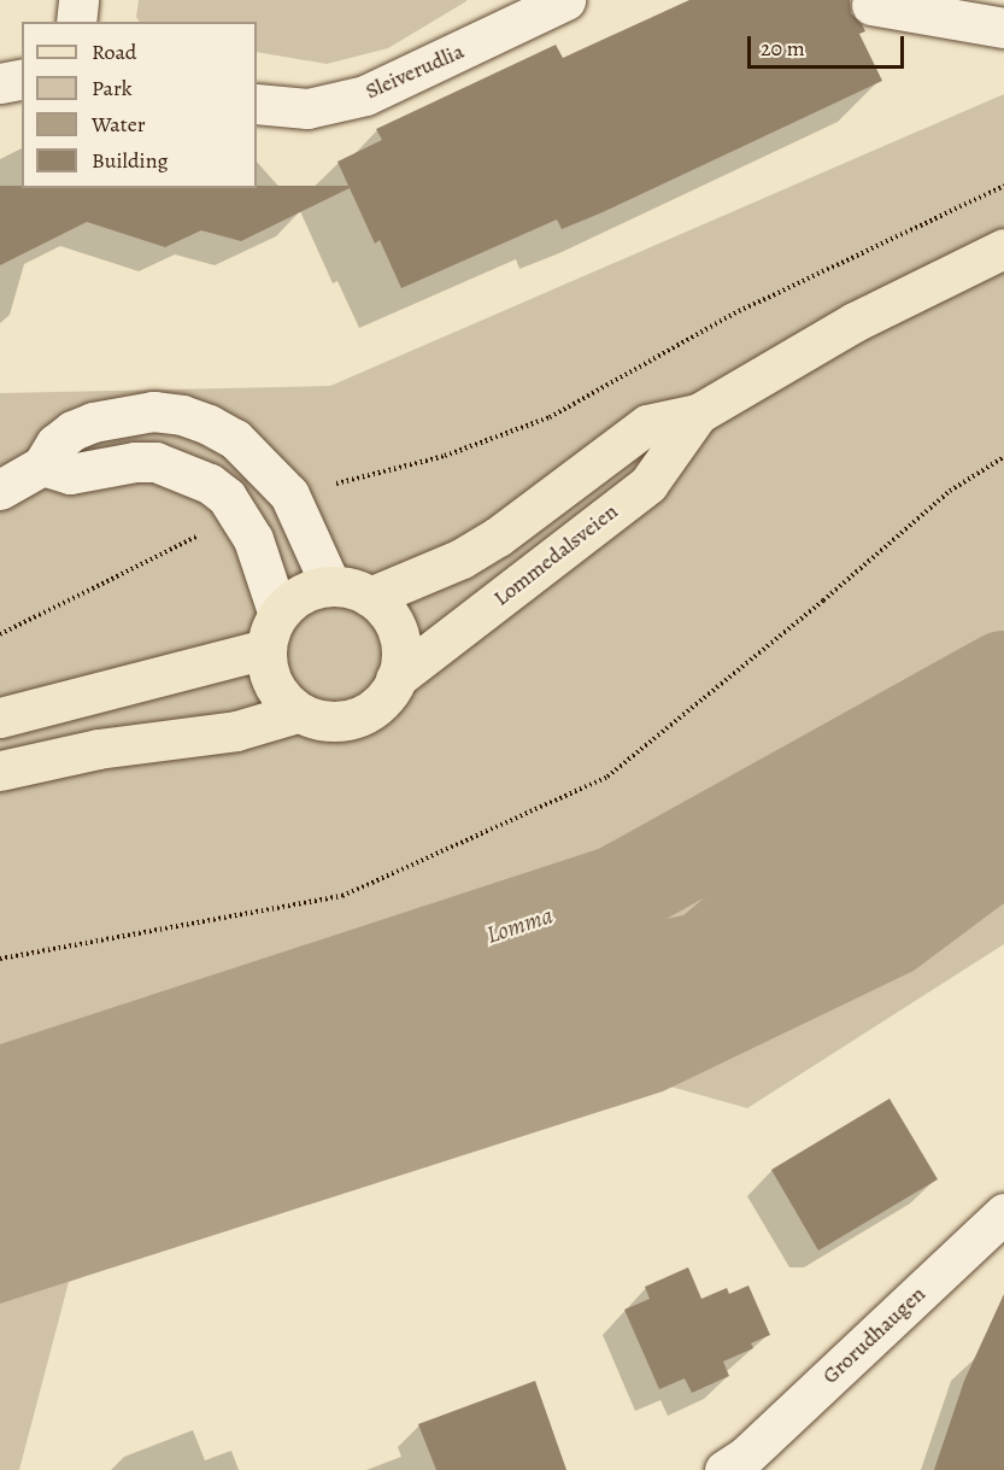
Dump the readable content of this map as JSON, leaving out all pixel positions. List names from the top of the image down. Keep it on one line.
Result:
{"streets":{"main road":["Lommedalsveien"],"street":["Sleiverudlia","Grorudhaugen"]},"water":["Lomma"],"legend":["Road","Park","Water","Building"],"scale_bar":"20 m"}
